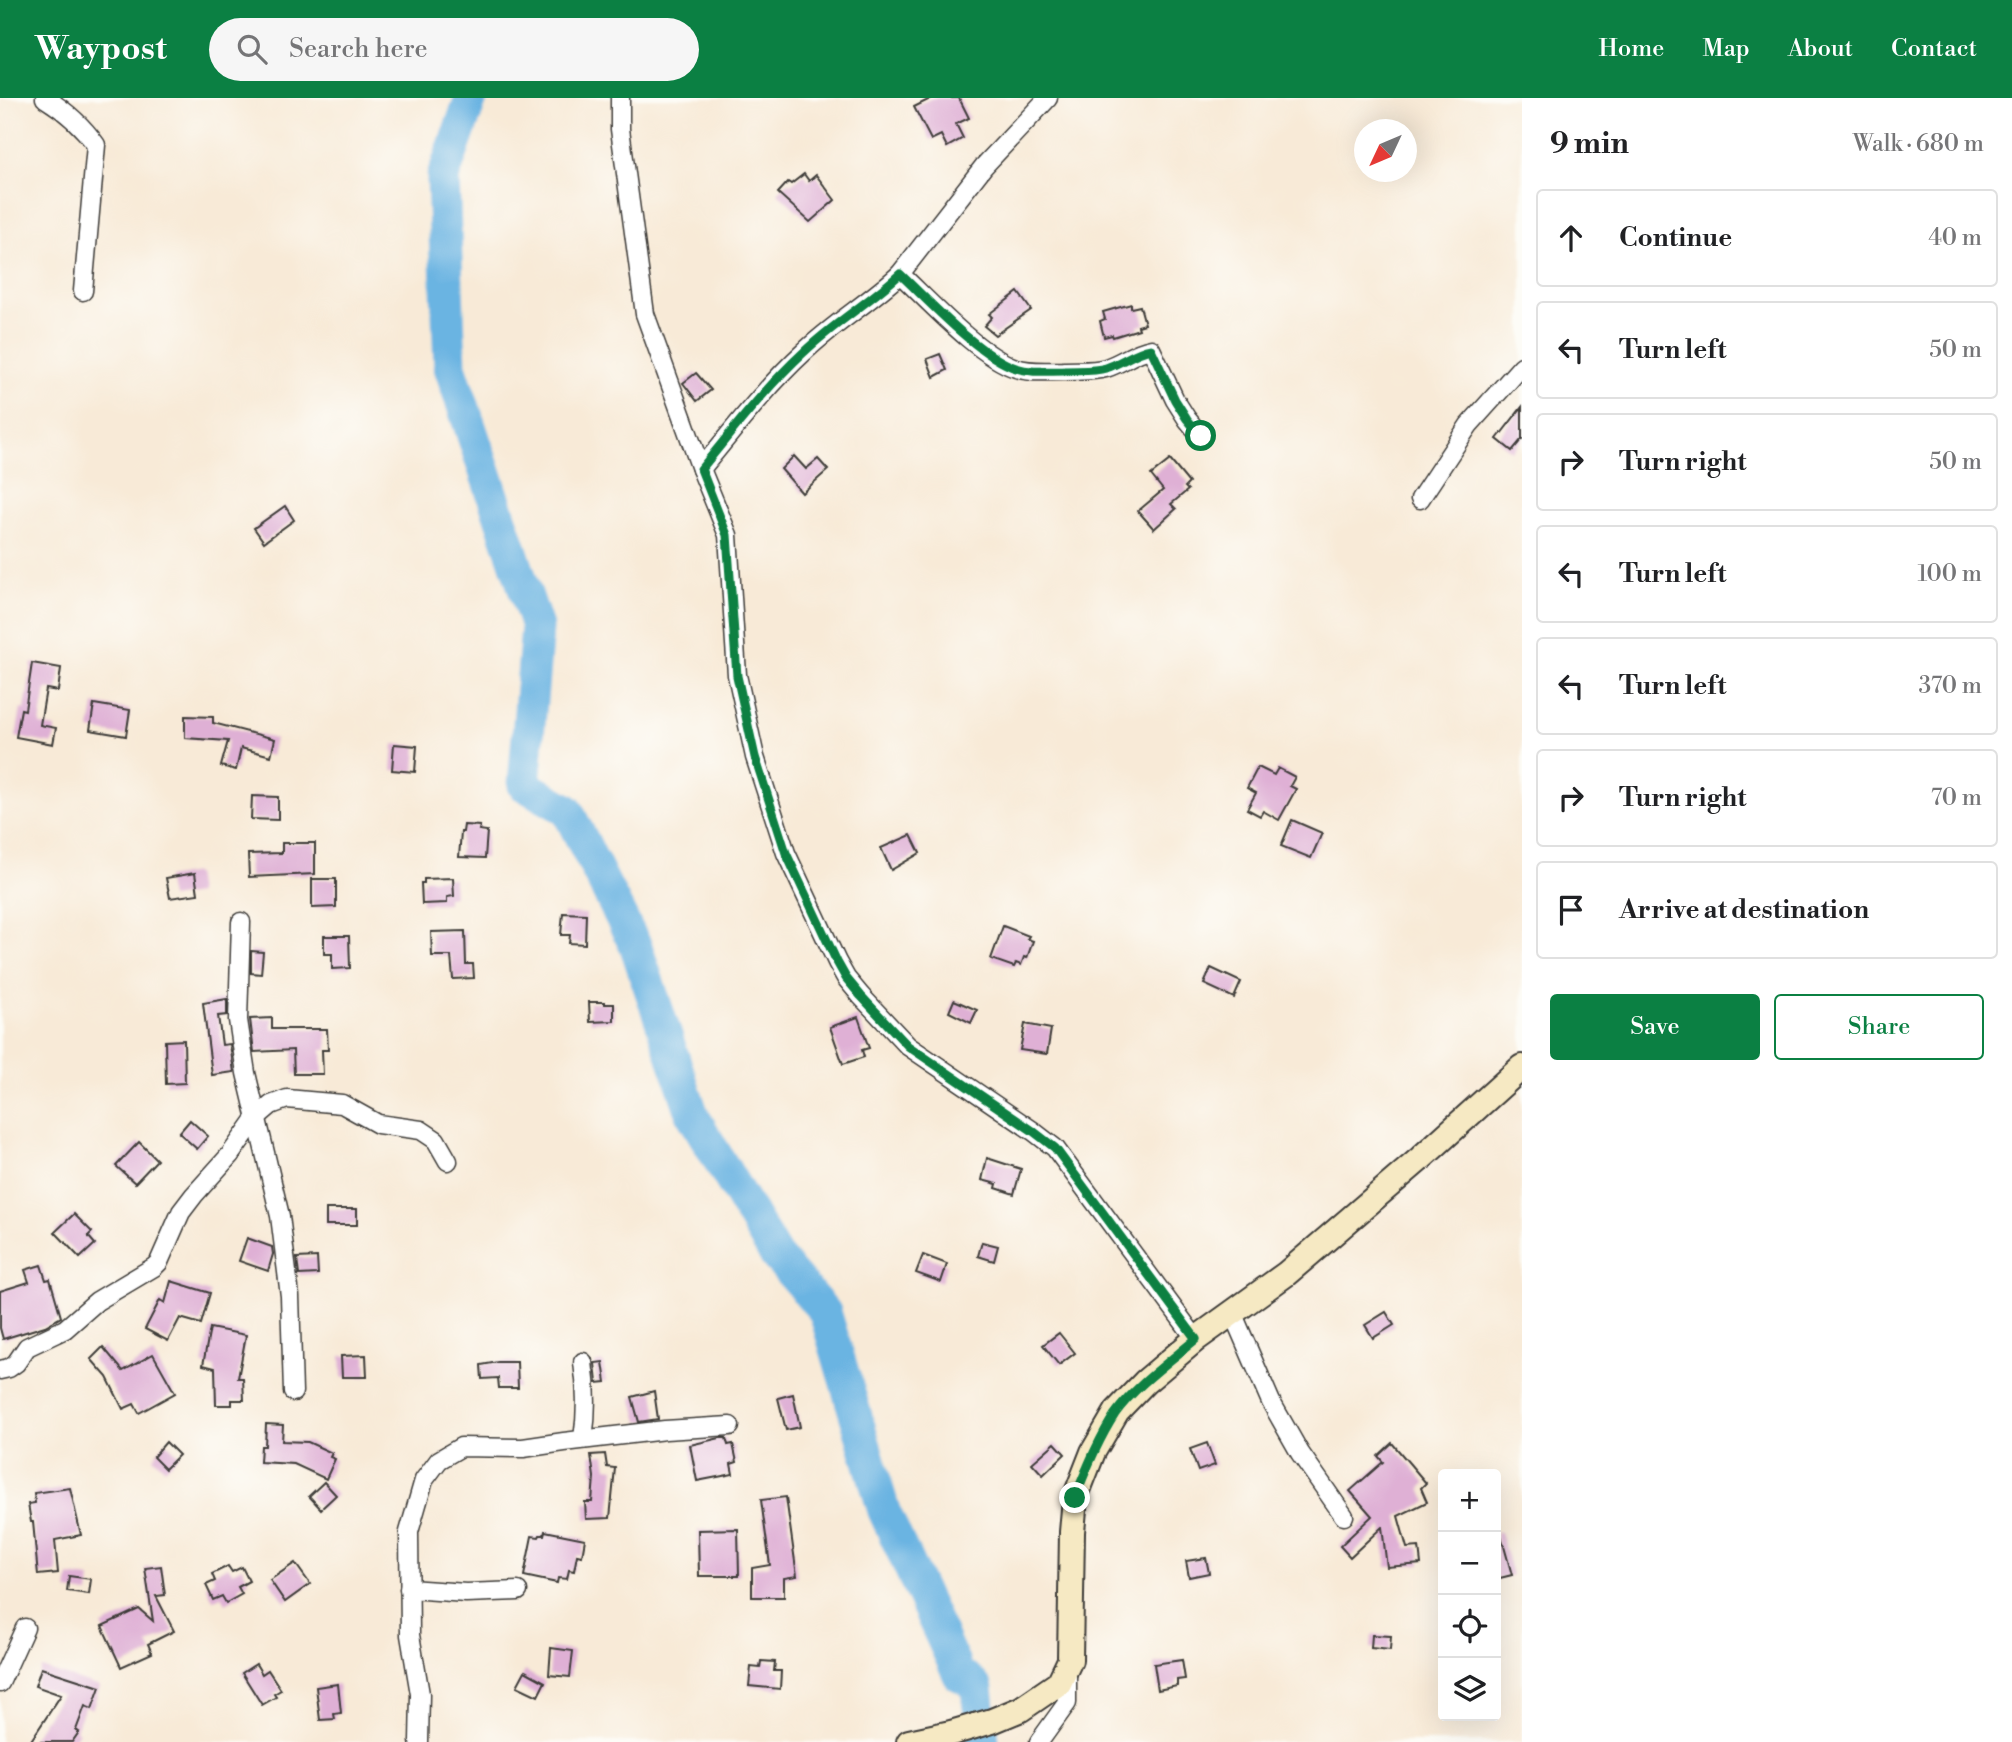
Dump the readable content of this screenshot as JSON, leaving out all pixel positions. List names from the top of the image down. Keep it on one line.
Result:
{"north":"bottom left","page":{"header":"Waypost","search":"Search here","nav":["Home","Map","About","Contact"],"heading":["9 min","Walk · 680 m"],"list":[["Continue","40 m"],["Turn left","50 m"],["Turn right","50 m"],["Turn left","100 m"],["Turn left","370 m"],["Turn right","70 m"],"Arrive at destination"],"buttons":["Save","Share"],"map_buttons":["+","−"]}}
